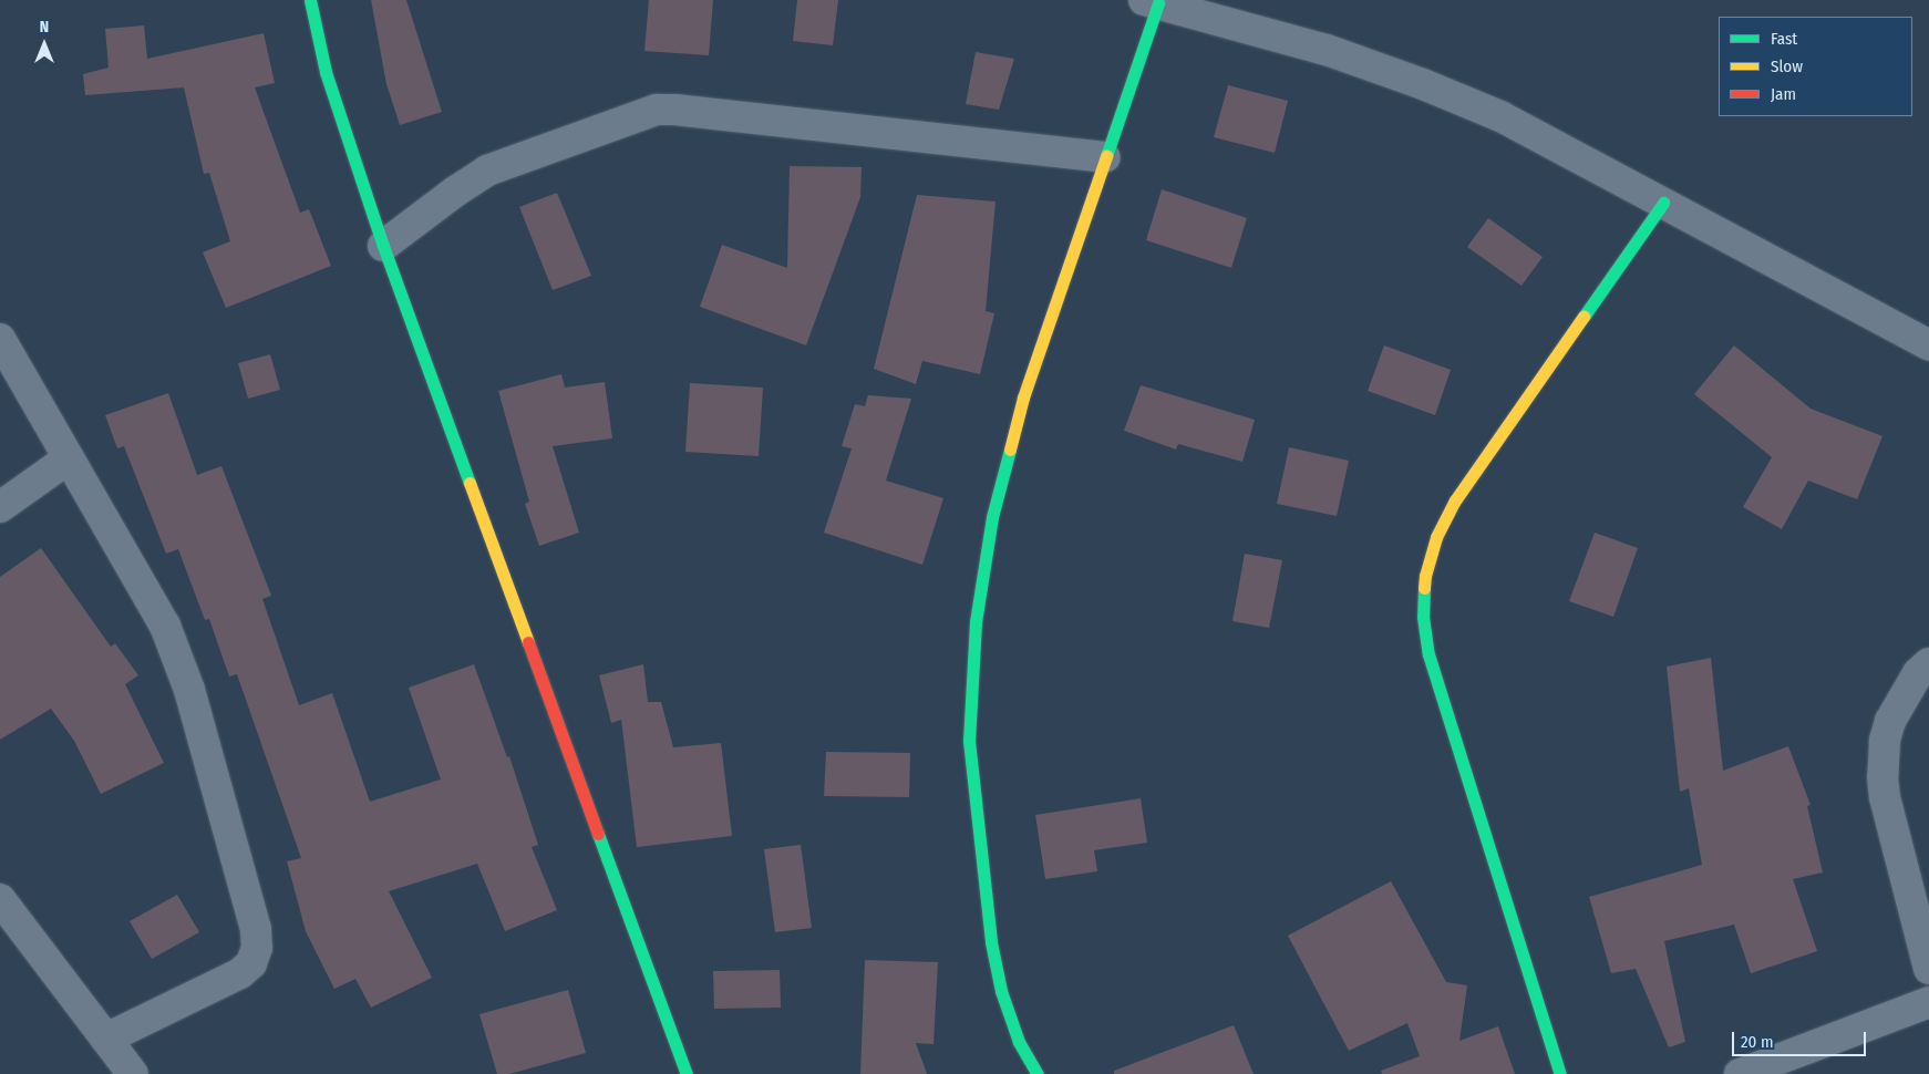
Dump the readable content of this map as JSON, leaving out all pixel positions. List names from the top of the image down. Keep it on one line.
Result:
{"legend":["Fast","Slow","Jam"],"scale_bar":"20 m","north":"top"}
